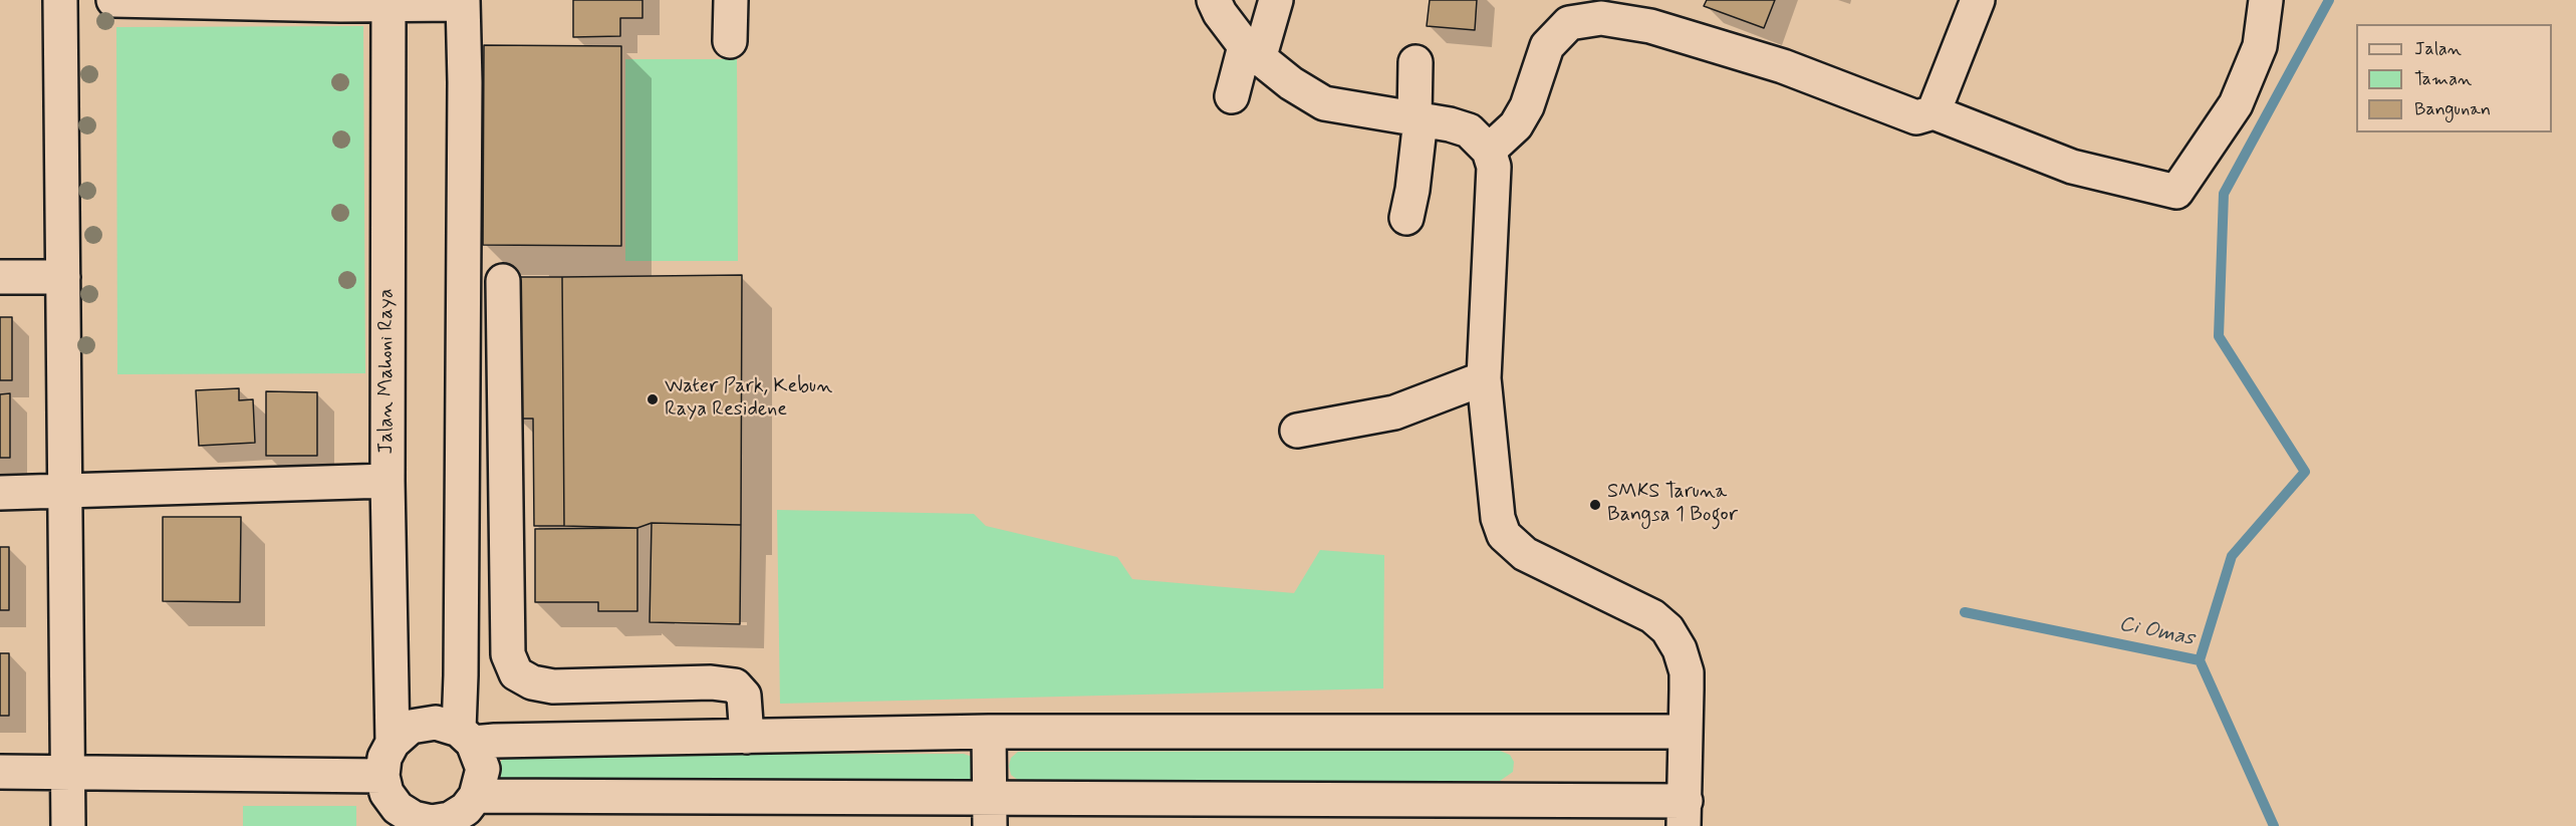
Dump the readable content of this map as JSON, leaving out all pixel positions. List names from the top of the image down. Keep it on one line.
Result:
{"streets":{"street":["Jalan Mahoni Raya"]},"water":["Ci Omas"],"places":["Water Park, Kebun Raya Residene","SMKS Taruna Bangsa 1 Bogor"],"legend":["Jalan","Taman","Bangunan"]}
